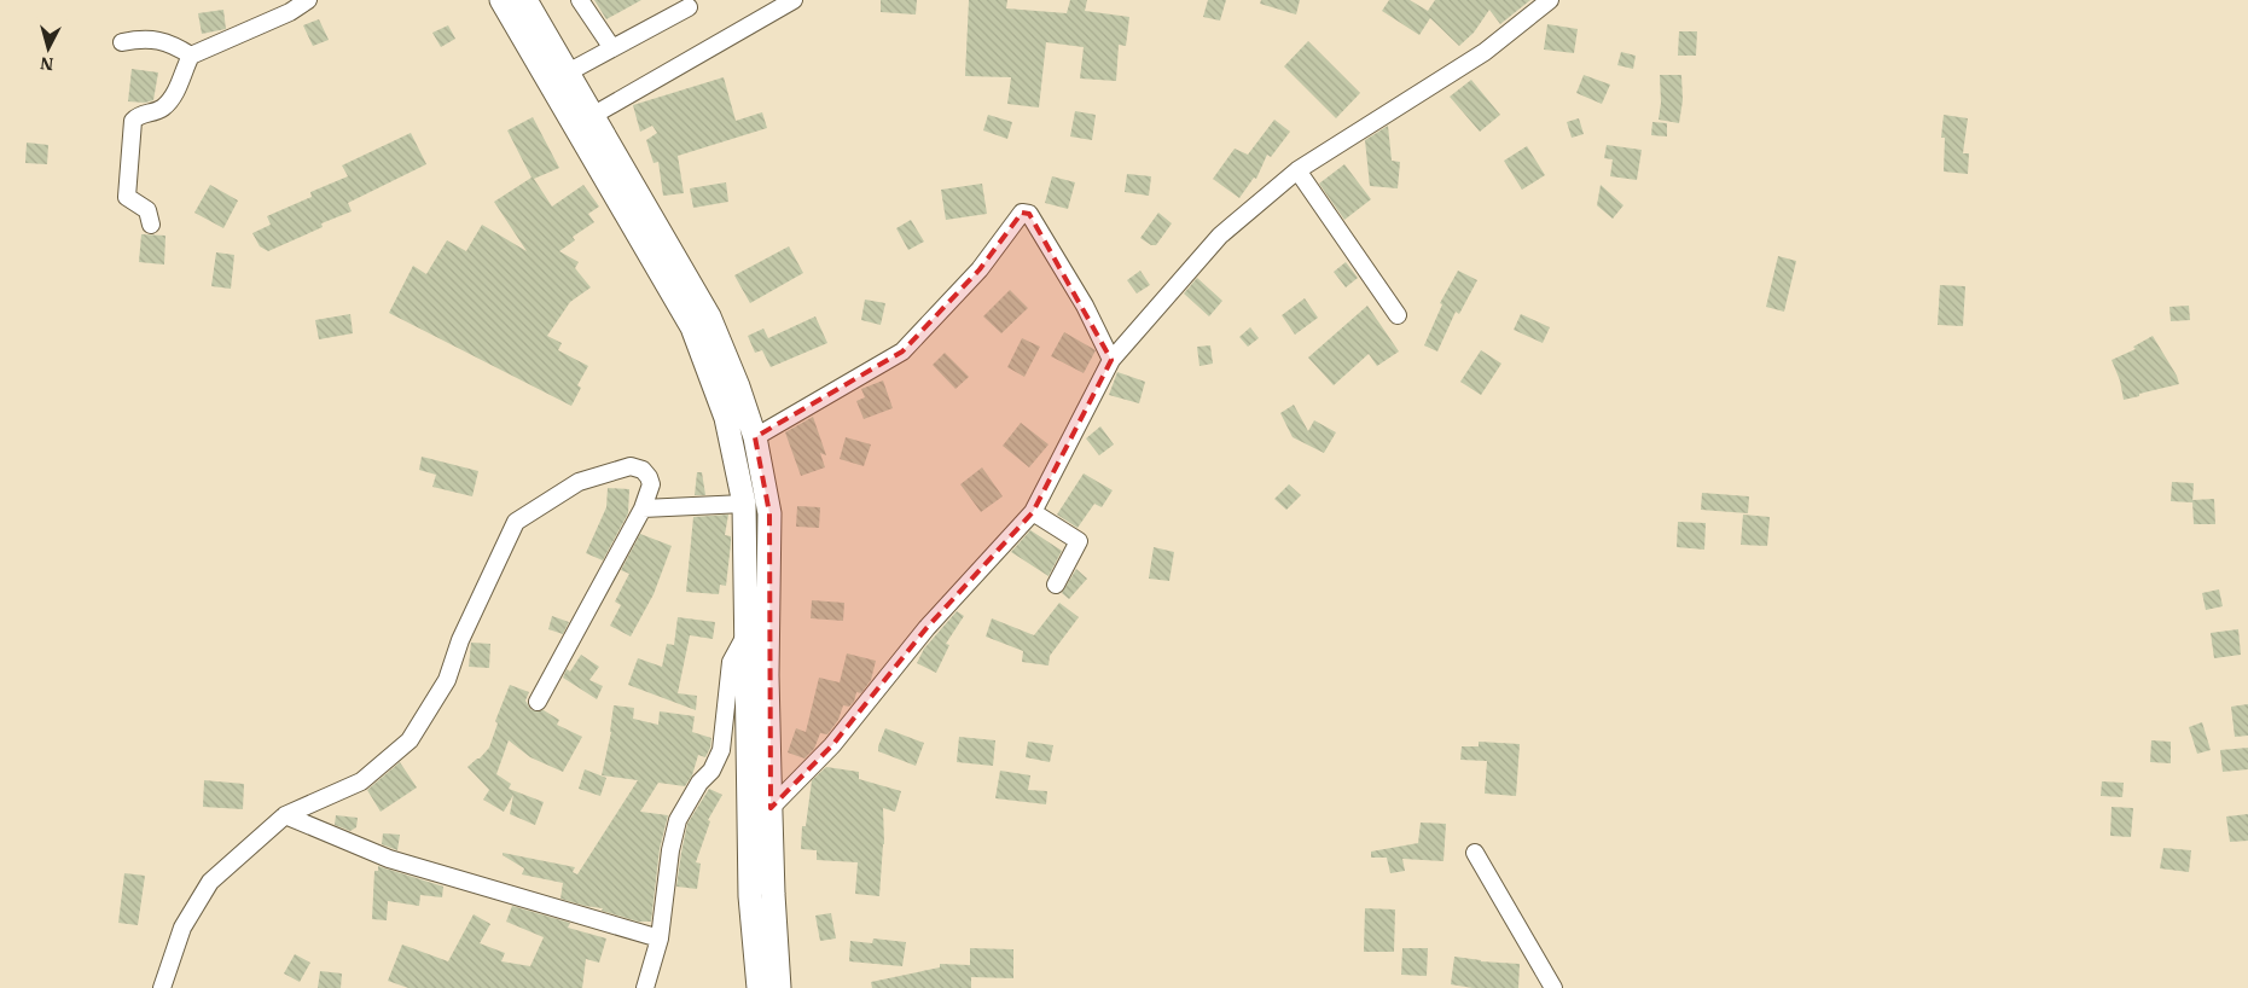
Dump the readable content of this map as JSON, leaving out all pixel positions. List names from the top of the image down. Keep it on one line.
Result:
{"north":"bottom"}
